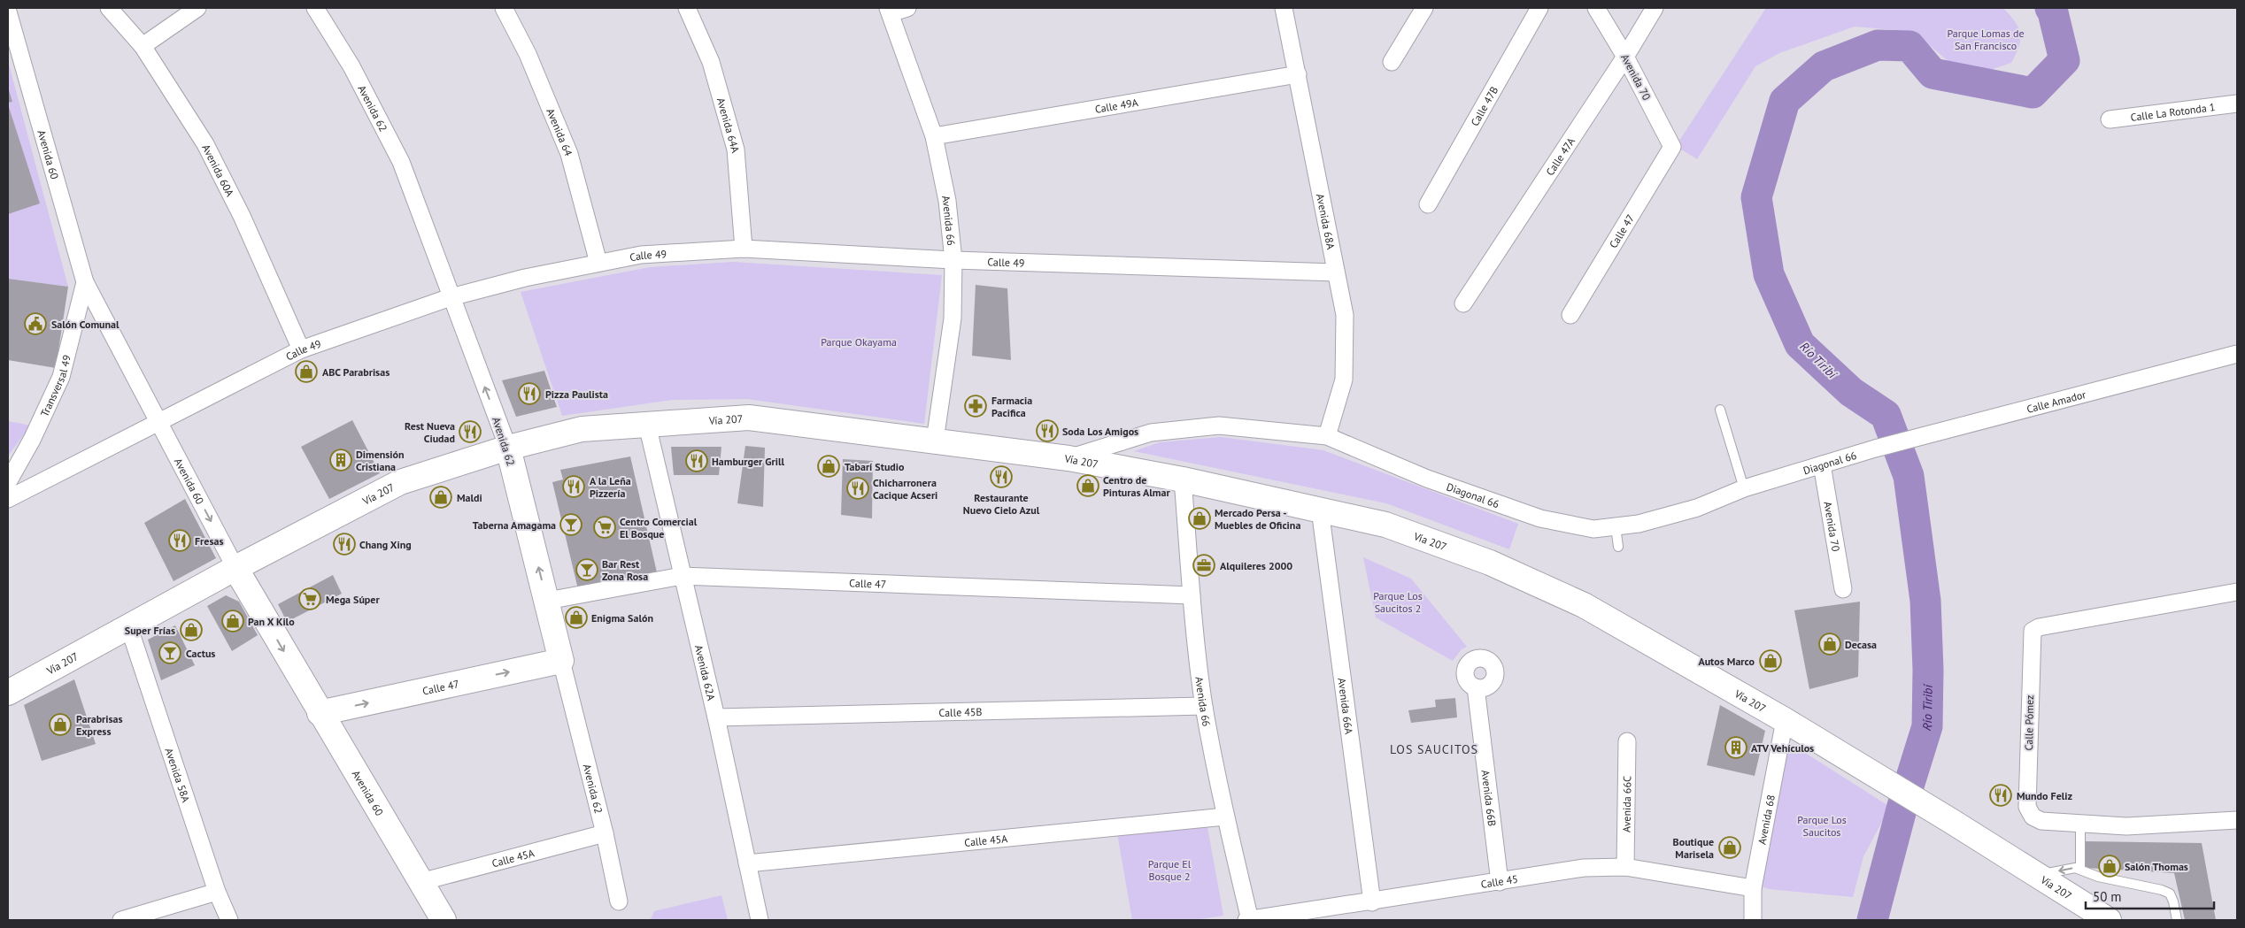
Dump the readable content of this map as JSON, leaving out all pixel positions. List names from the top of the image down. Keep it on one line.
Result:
{"streets":{"main road":["Avenida 62","Avenida 60","Calle 47","Vía 207"],"street":["Avenida 70","Calle 49A","Calle 47B","Calle La Rotonda 1","Avenida 64A","Avenida 64","Calle 47A","Avenida 60A","Avenida 66","Avenida 68A","Calle 49","Transversal 49","Calle Amador","Diagonal 66","Avenida 62A","Avenida 66A","Calle 45B","Calle Pómez","Avenida 58A","Avenida 66B","Avenida 66C","Avenida 68","Calle 45A","Calle 45"]},"crossings":[["Avenida 70","Calle 47A"],["Avenida 70","Calle 47"],["Avenida 70","Diagonal 66"],["Calle 49A","Avenida 66"],["Calle 49A","Avenida 68A"],["Avenida 62","Calle 47"],["Avenida 62","Calle 49"],["Avenida 62","Vía 207"],["Avenida 62","Calle 45A"],["Avenida 64A","Calle 49"],["Avenida 64","Calle 49"],["Avenida 60","Calle 47"],["Avenida 60","Calle 49"],["Avenida 60","Transversal 49"],["Avenida 60","Vía 207"],["Avenida 60","Calle 45A"],["Avenida 60A","Calle 49"],["Avenida 66","Calle 47"],["Avenida 66","Calle 49"],["Avenida 66","Vía 207"],["Avenida 66","Calle 45B"],["Avenida 66","Calle 45A"],["Avenida 66","Calle 45"],["Avenida 68A","Calle 49"],["Avenida 68A","Diagonal 66"],["Calle 47","Avenida 62A"],["Calle Amador","Diagonal 66"],["Vía 207","Diagonal 66"],["Vía 207","Avenida 62A"],["Vía 207","Avenida 66A"],["Vía 207","Avenida 58A"],["Vía 207","Avenida 68"],["Avenida 62A","Calle 45B"],["Avenida 62A","Calle 45A"],["Avenida 66A","Calle 45"],["Avenida 66B","Calle 45"],["Avenida 66C","Calle 45"],["Avenida 68","Calle 45"]],"districts":["LOS SAUCITOS"],"water":["Río Tiribí"],"parks":["Parque Lomas de San Francisco","Parque Okayama","Parque Los Saucitos 2","Parque Los Saucitos","Parque El Bosque 2"],"places":{"public building":["Salón Comunal"],"shop":["ABC Parabrisas","Tabarí Studio","Centro de Pinturas Almar","Maldi","Mercado Persa - Muebles de Oficina","Enigma Salón","Pan X Kilo","Super Frías","Decasa","Autos Marco","Parabrisas Express","Boutique Marisela","Salón Thomas"],"restaurant":["Pizza Paulista","Soda Los Amigos","Rest Nueva Ciudad","Hamburger Grill","Restaurante Nuevo Cielo Azul","A la Leña Pizzería","Chicharronera Cacique Acseri","Fresas","Chang Xing","Mundo Feliz"],"pharmacy":["Farmacia Pacifica"],"building":["Dimensión Cristiana","ATV Vehículos"],"bar":["Taberna Amagama","Bar Rest Zona Rosa","Cactus"],"supermarket":["Centro Comercial El Bosque","Mega Súper"],"office":["Alquileres 2000"]},"scale_bar":"50 m"}
